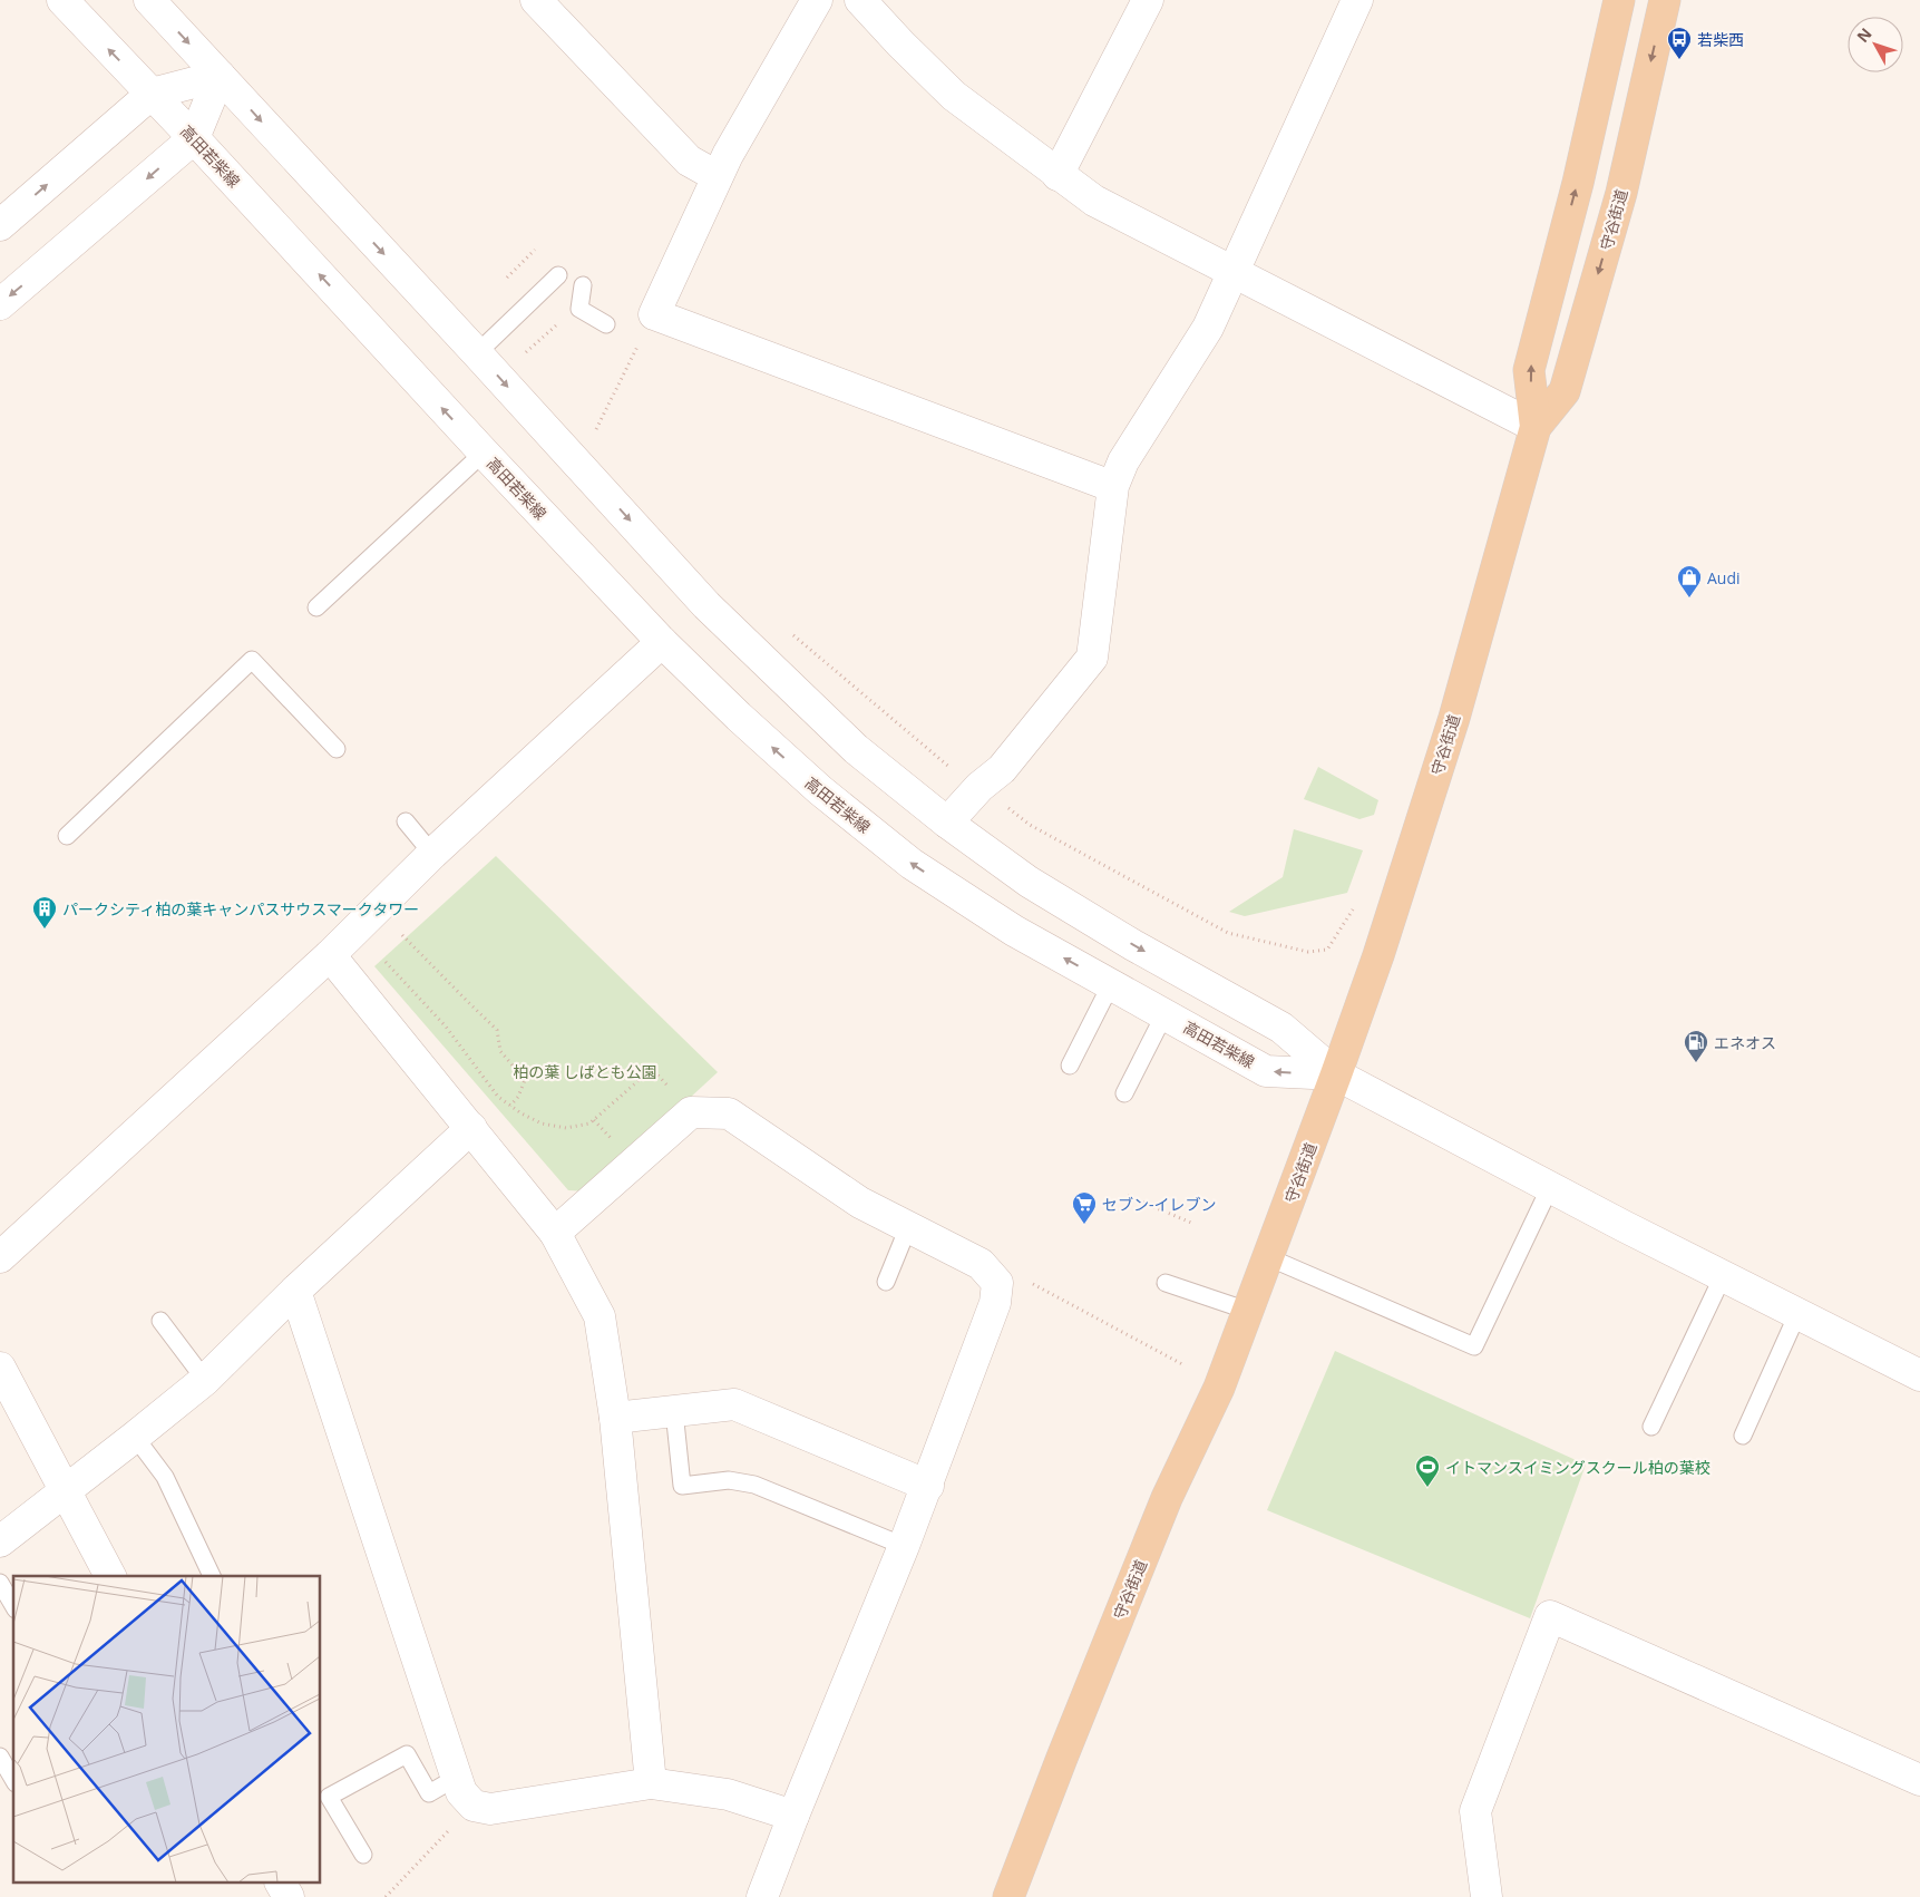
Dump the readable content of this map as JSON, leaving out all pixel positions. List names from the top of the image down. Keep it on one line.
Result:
{"streets":{"main road":["守谷街道"],"street":["高田若柴線"]},"crossings":[["高田若柴線","守谷街道"]],"parks":["柏の葉 しばとも公園"],"places":{"bus stop":["若柴西"],"shop":["Audi"],"building":["パークシティ柏の葉キャンパスサウスマークタワー"],"fuel station":["エネオス"],"supermarket":["セブン-イレブン"],"sports":["イトマンスイミングスクール柏の葉校"]},"north":"top left"}
